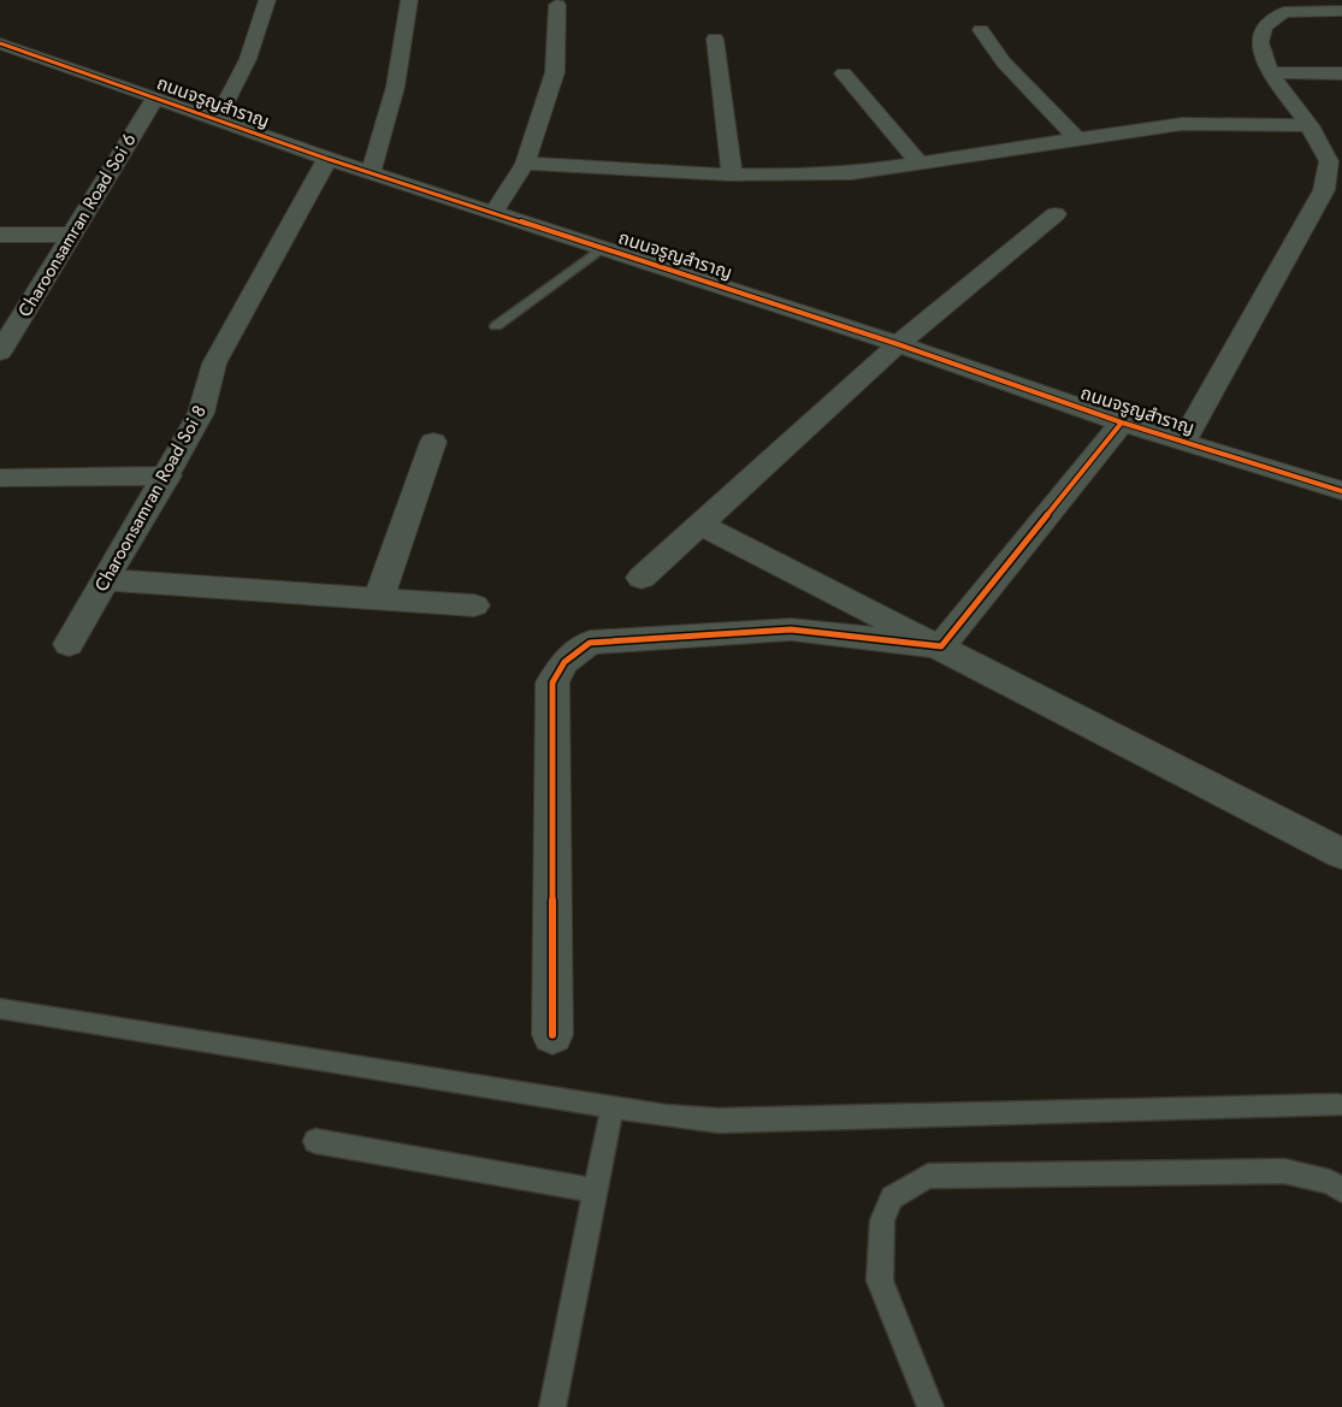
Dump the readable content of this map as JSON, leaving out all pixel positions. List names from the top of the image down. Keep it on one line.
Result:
{"streets":{"street":["ถนนจรูญสำราญ","Charoonsamran Road Soi 6","Charoonsamran Road Soi 8"]},"crossings":[["ถนนจรูญสำราญ","Charoonsamran Road Soi 6"],["ถนนจรูญสำราญ","Charoonsamran Road Soi 8"]]}
